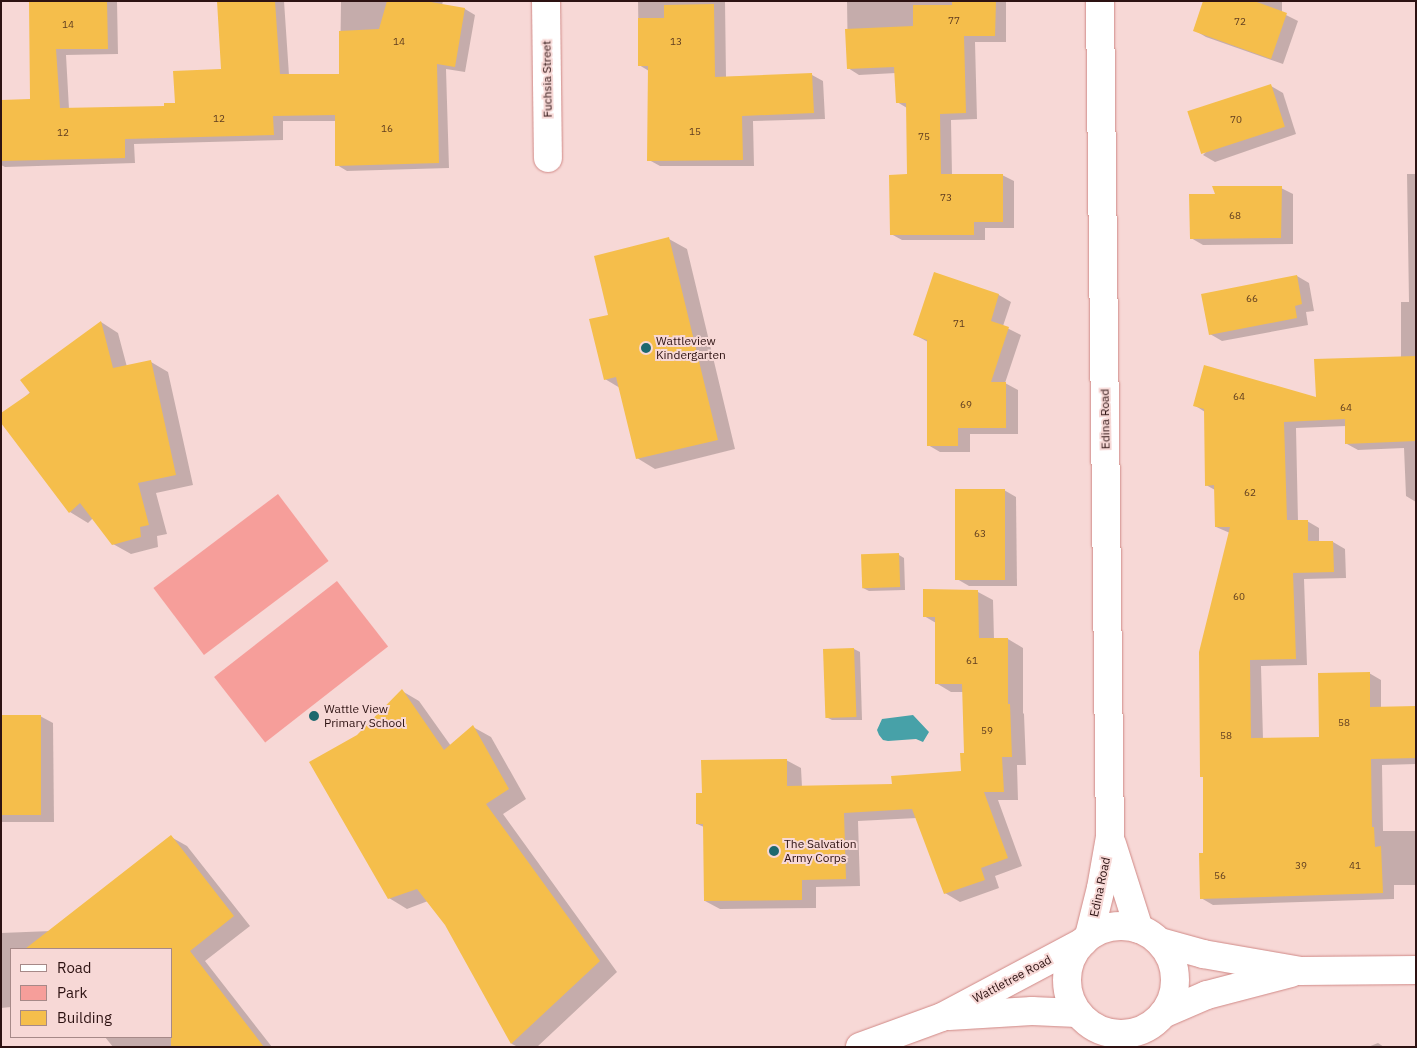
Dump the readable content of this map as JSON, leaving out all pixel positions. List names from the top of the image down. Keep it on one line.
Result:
{"streets":{"street":["Fuchsia Street","Edina Road","Wattletree Road"]},"crossings":[["Edina Road","Wattletree Road"]],"places":["Wattleview Kindergarten","Wattle View Primary School","The Salvation Army Corps"],"house_numbers":["77","72","14","14","13","12","70","16","15","12","75","73","68","66","71","64","69","64","62","63","60","61","58","59","58","39","41","56"],"legend":["Road","Park","Building"]}
